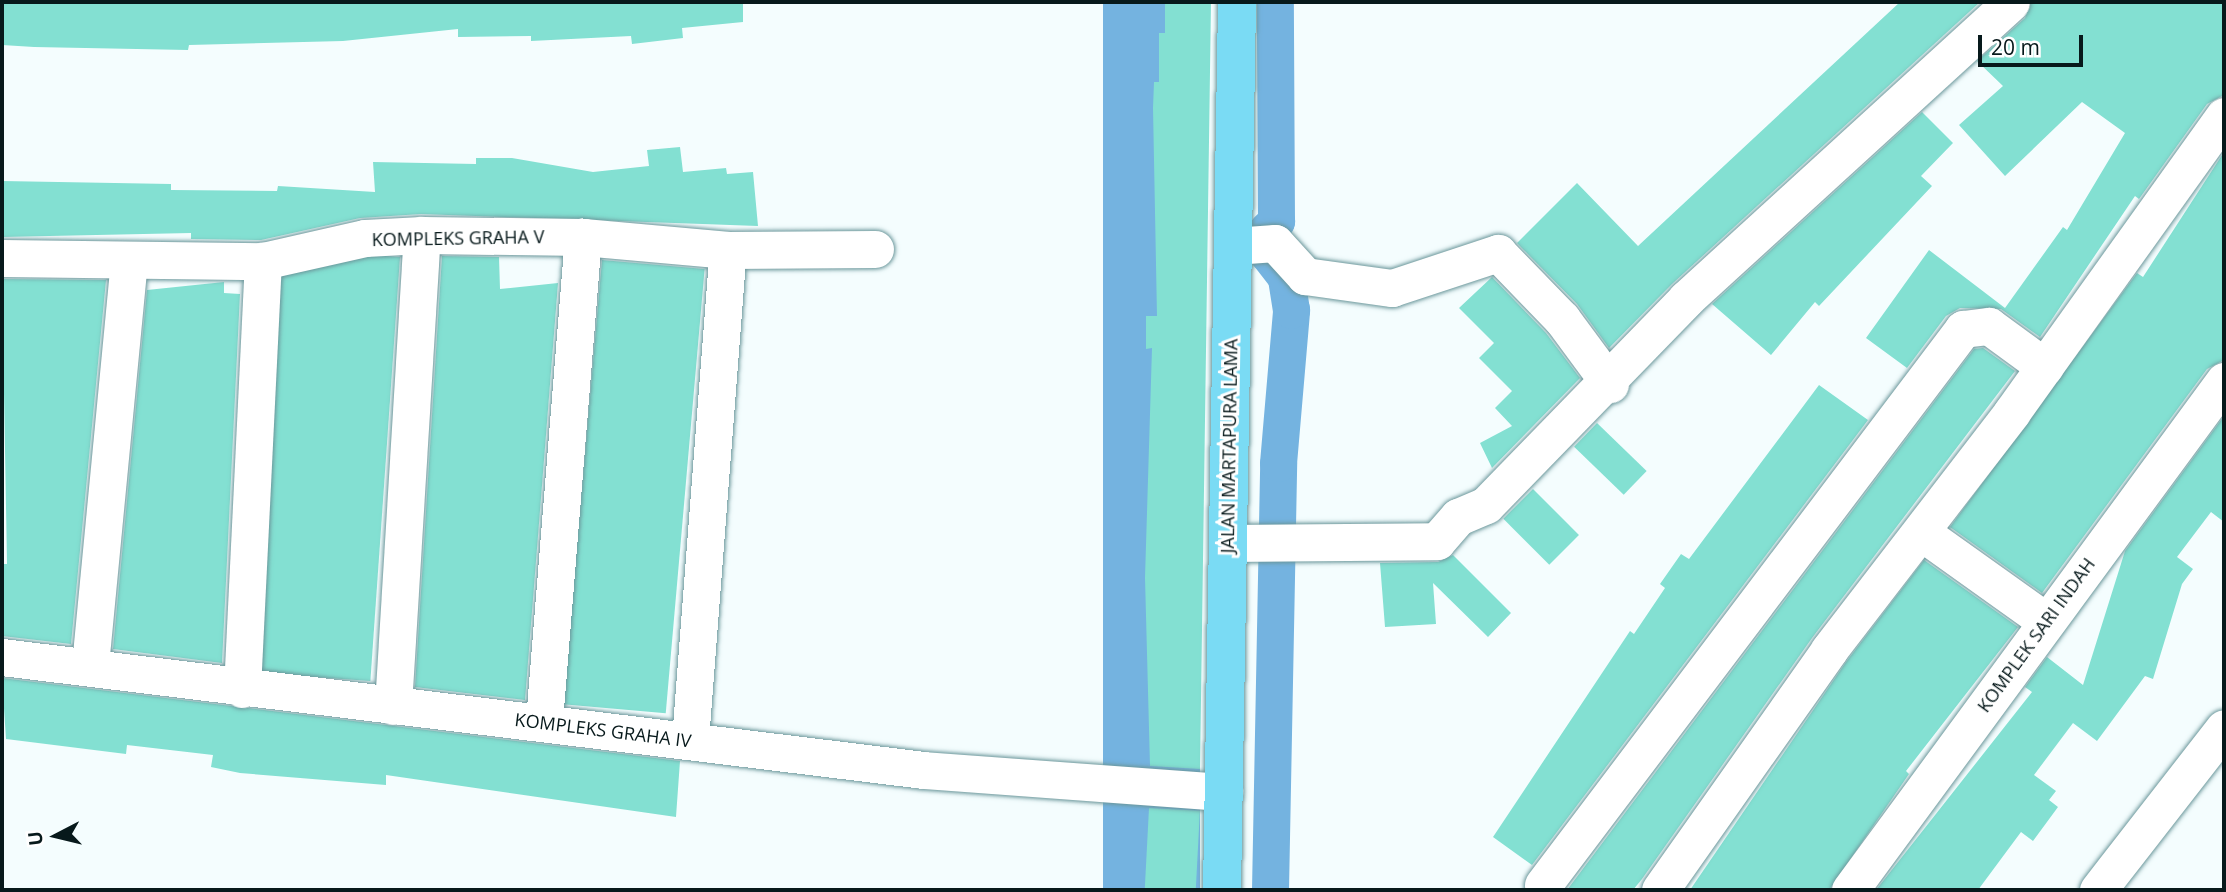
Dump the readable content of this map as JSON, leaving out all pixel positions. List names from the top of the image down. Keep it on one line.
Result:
{"streets":{"main road":["JALAN MARTAPURA LAMA"],"street":["KOMPLEKS GRAHA V","KOMPLEK SARI INDAH","KOMPLEKS GRAHA IV"]},"crossings":[["JALAN MARTAPURA LAMA","KOMPLEKS GRAHA IV"]],"scale_bar":"20 m","north":"left"}
